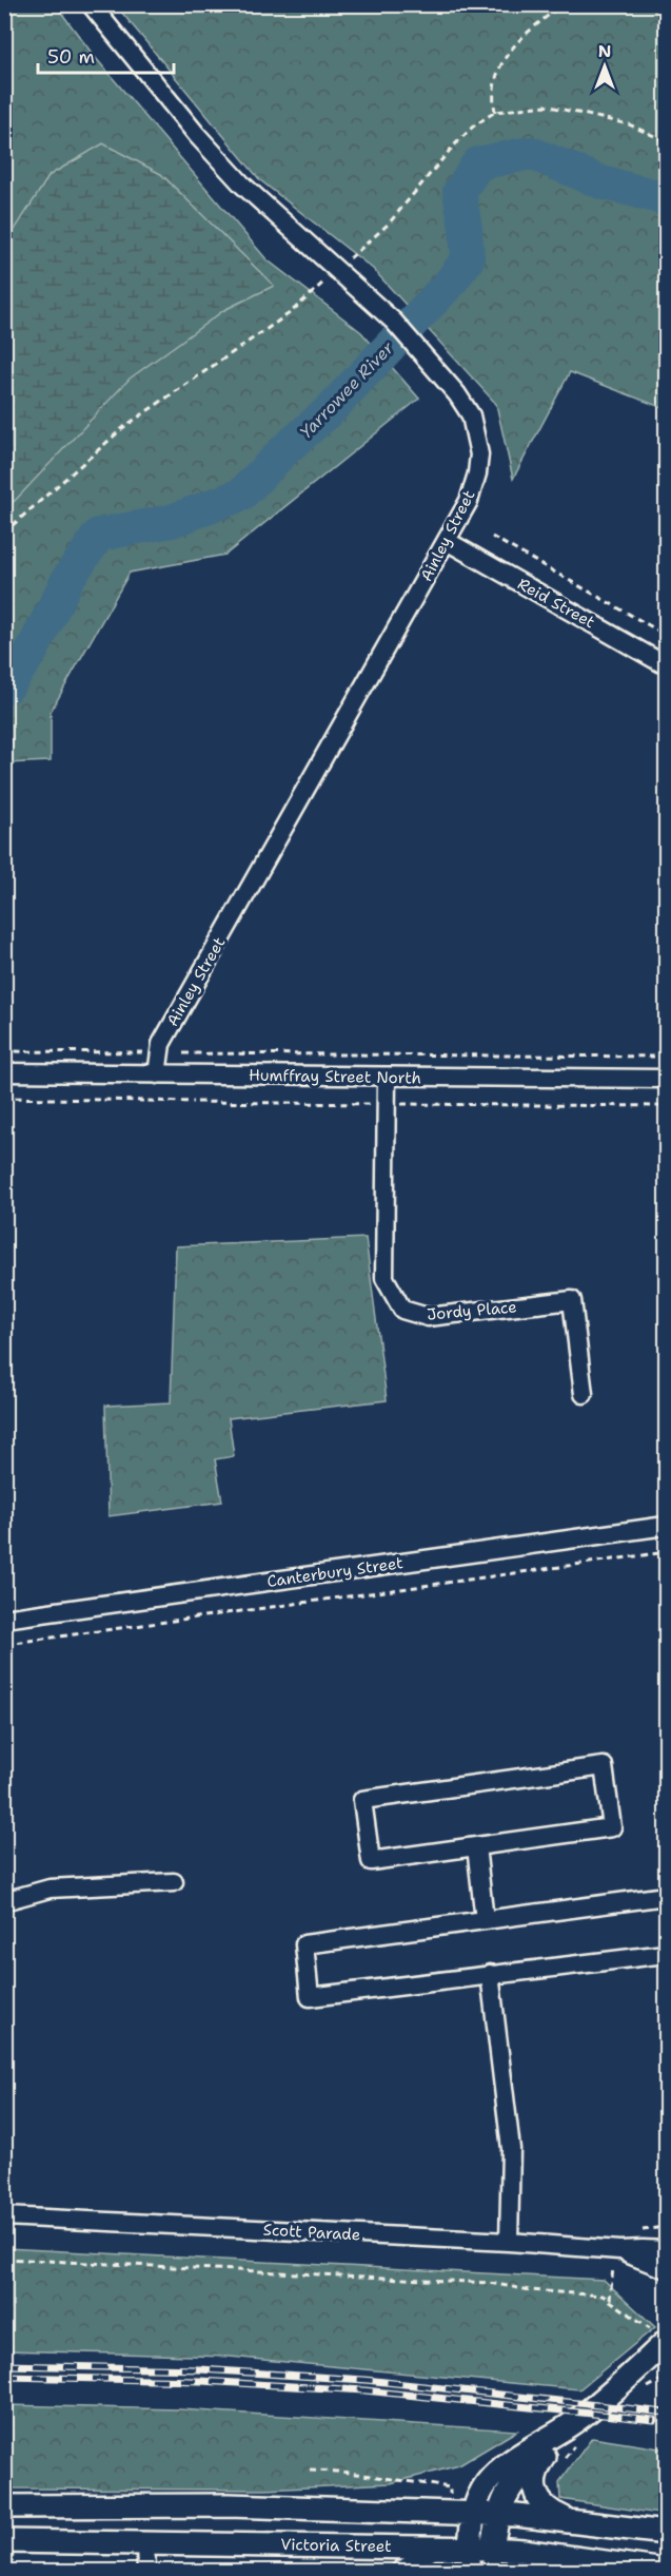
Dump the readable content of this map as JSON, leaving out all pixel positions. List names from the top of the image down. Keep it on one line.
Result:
{"streets":{"main road":["Victoria Street"],"street":["Ainley Street","Reid Street","Humffray Street North","Jordy Place","Canterbury Street","Scott Parade"]},"crossings":[["Ainley Street","Reid Street"],["Ainley Street","Humffray Street North"],["Humffray Street North","Jordy Place"]],"water":["Yarrowee River"],"scale_bar":"50 m","north":"top"}
